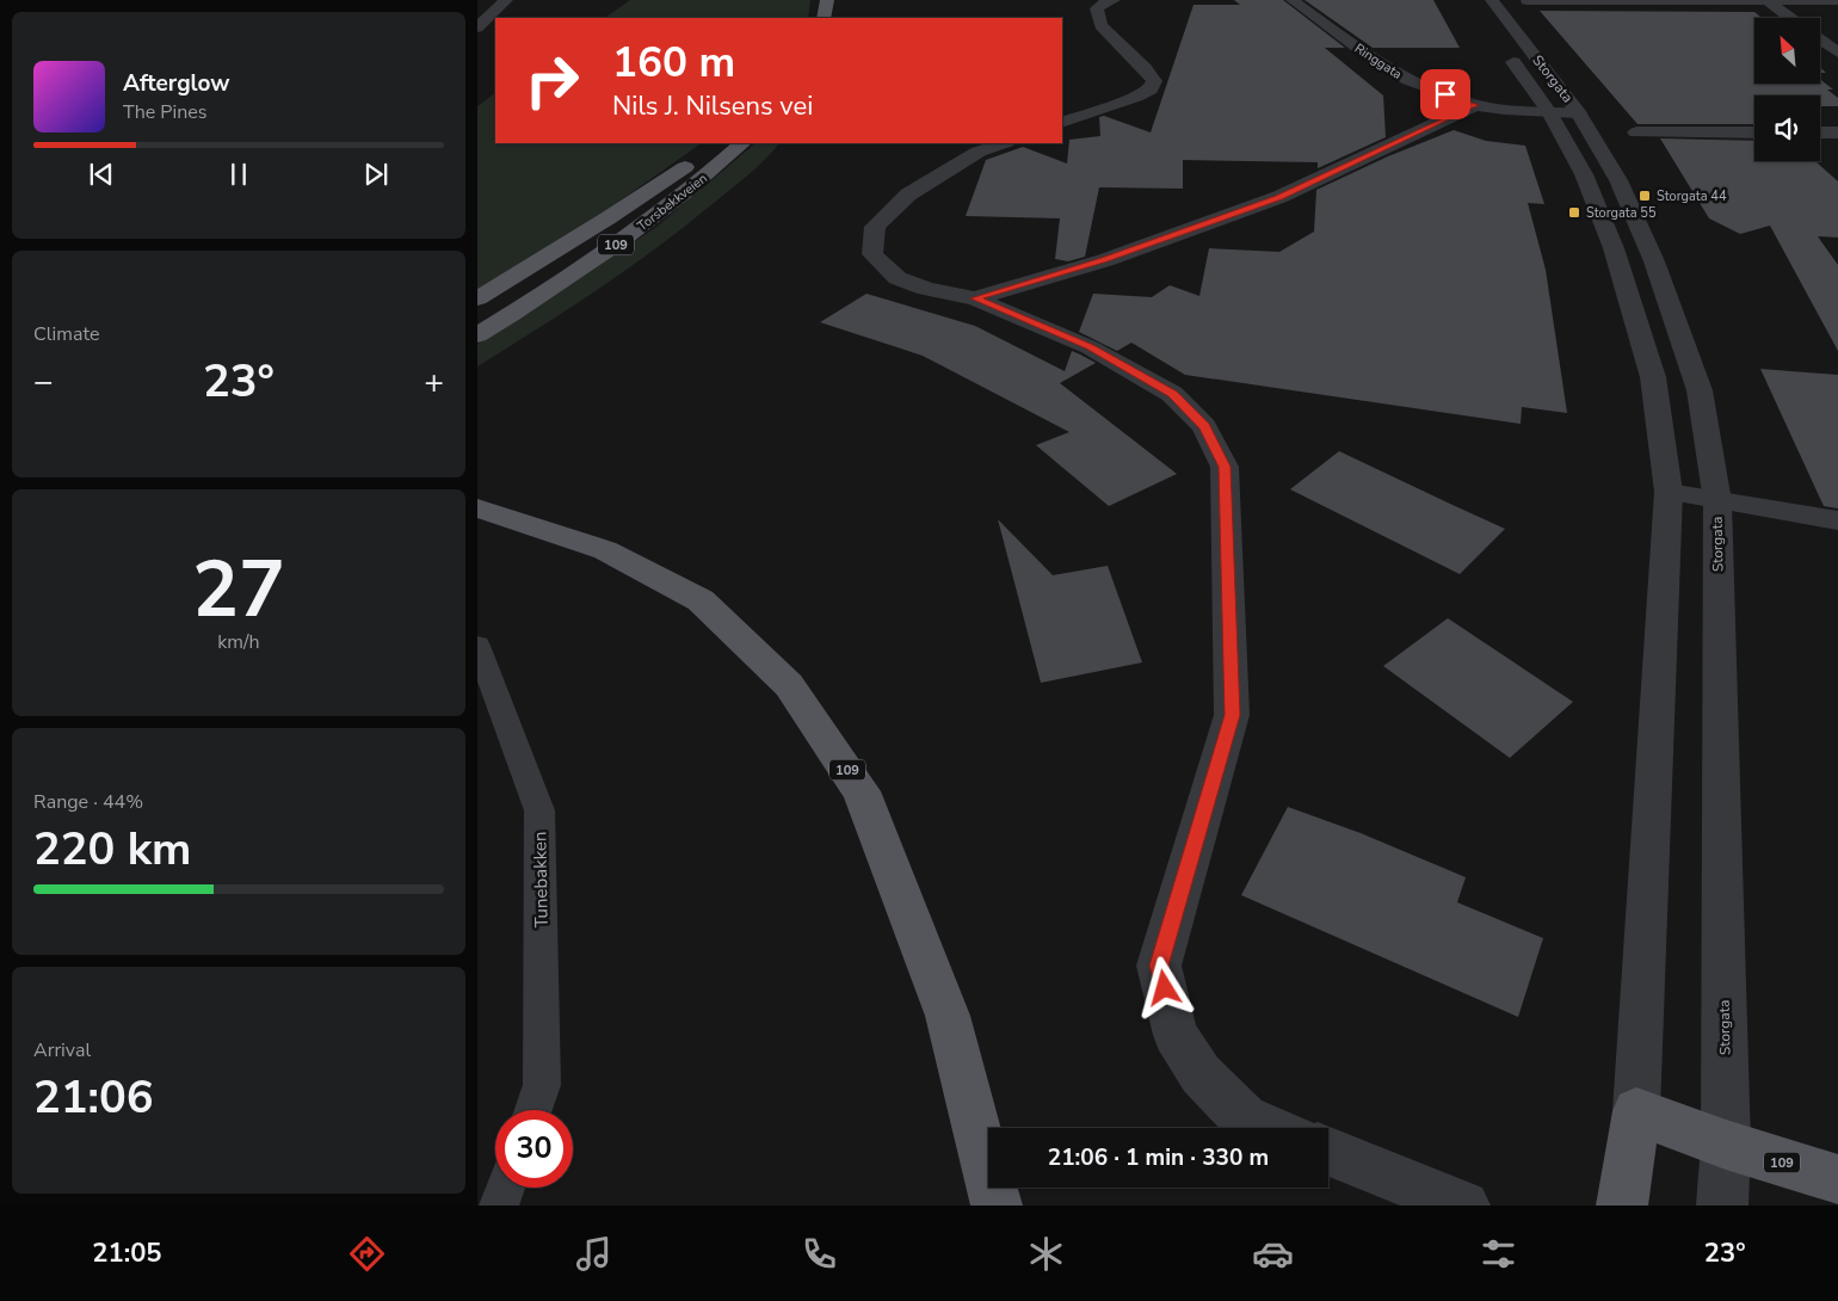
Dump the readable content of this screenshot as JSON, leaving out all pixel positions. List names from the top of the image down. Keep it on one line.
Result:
{"streets":{"main road":["Torsbekkveien","109"],"street":["Ringgata","Storgata"],"lane":["Tunebakken"]},"crossings":[["Ringgata","Storgata"],["Storgata","109"]],"places":{"transit":["Storgata 44","Storgata 55"]},"north":"top left","page":{"turn":["160 m","Nils J. Nilsens vei"],"song":["Afterglow","The Pines"],"tile":["Climate",["27","km/h"],["Range · 44%","220 km"],["Arrival","21:06"]],"heat":["−","23°","+"],"limit":"30","trip":"21:06 · 1 min · 330 m","tabs":["21:05","23°"]}}
